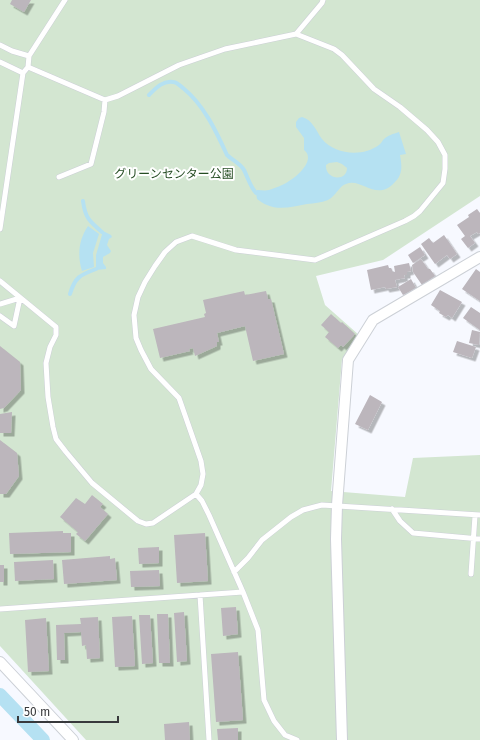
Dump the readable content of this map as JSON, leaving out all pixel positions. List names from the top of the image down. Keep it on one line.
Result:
{"parks":["グリーンセンター公園"],"scale_bar":"50 m"}
